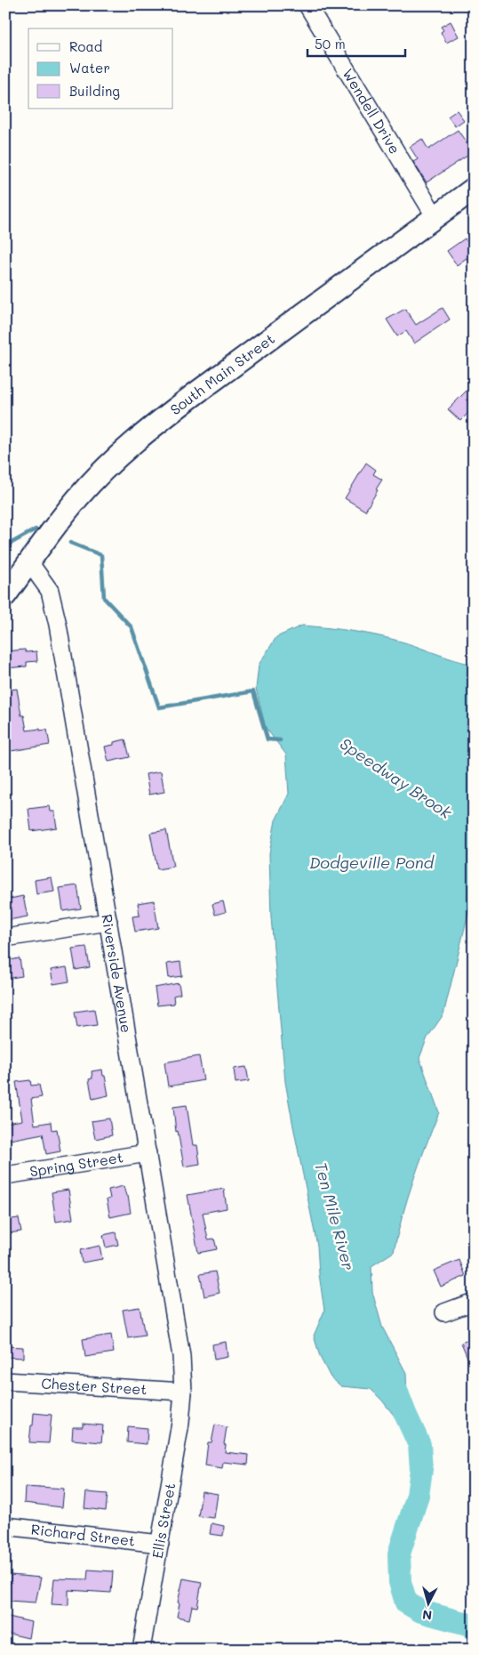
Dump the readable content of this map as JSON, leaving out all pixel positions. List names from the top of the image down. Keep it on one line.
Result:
{"streets":{"main road":["South Main Street"],"street":["Wendell Drive","Riverside Avenue","Spring Street","Chester Street","Ellis Street","Richard Street"]},"crossings":[["Wendell Drive","South Main Street"],["South Main Street","Riverside Avenue"],["Riverside Avenue","Spring Street"],["Riverside Avenue","Chester Street"],["Riverside Avenue","Ellis Street"],["Chester Street","Ellis Street"],["Ellis Street","Richard Street"]],"water":["Speedway Brook","Dodgeville Pond","Ten Mile River"],"legend":["Road","Water","Building"],"scale_bar":"50 m","north":"bottom"}
